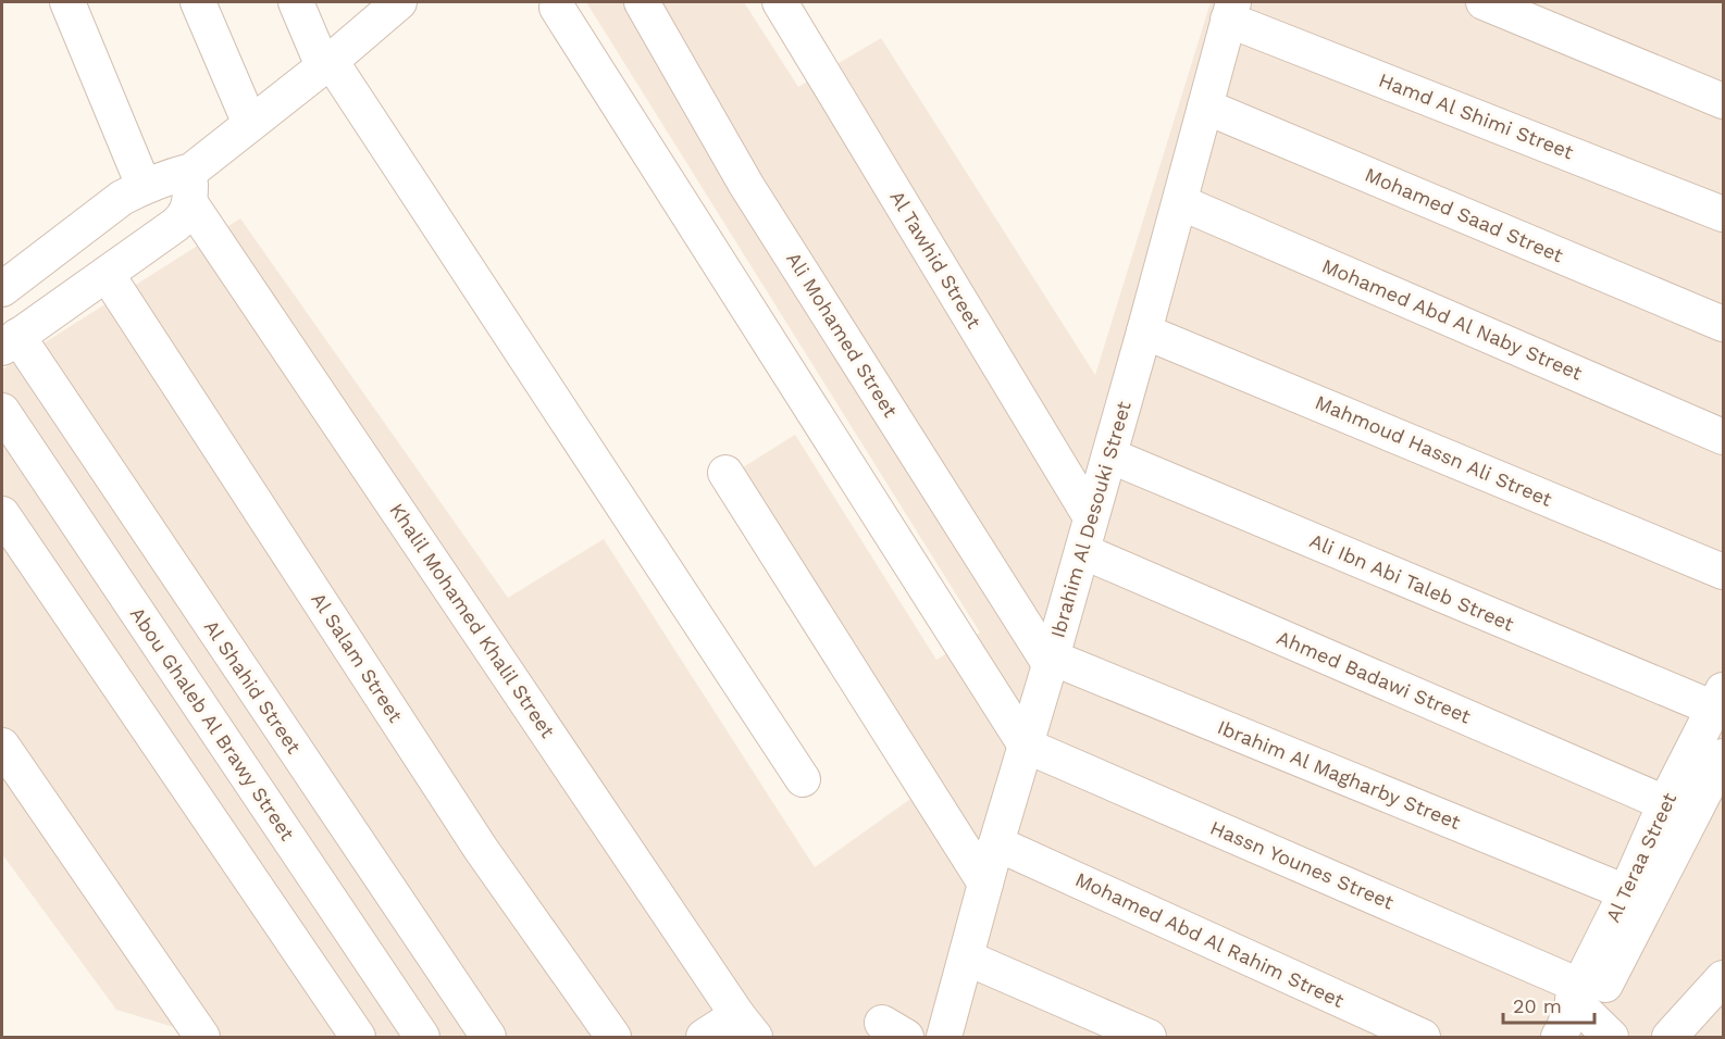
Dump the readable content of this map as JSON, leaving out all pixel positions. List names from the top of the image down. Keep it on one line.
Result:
{"streets":{"street":["Hamd Al Shimi Street","Mohamed Saad Street","Al Tawhid Street","Mohamed Abd Al Naby Street","Ali Mohamed Street","Mahmoud Hassn Ali Street","Ibrahim Al Desouki Street","Ali Ibn Abi Taleb Street","Khalil Mohamed Khalil Street","Al Salam Street","Ahmed Badawi Street","Al Shahid Street","Abou Ghaleb Al Brawy Street","Ibrahim Al Magharby Street","Al Teraa Street","Hassn Younes Street","Mohamed Abd Al Rahim Street"]},"crossings":[["Hamd Al Shimi Street","Ibrahim Al Desouki Street"],["Mohamed Saad Street","Ibrahim Al Desouki Street"],["Al Tawhid Street","Ibrahim Al Desouki Street"],["Mohamed Abd Al Naby Street","Ibrahim Al Desouki Street"],["Ali Mohamed Street","Ibrahim Al Desouki Street"],["Ali Mohamed Street","Ibrahim Al Magharby Street"],["Mahmoud Hassn Ali Street","Ibrahim Al Desouki Street"],["Ibrahim Al Desouki Street","Ali Ibn Abi Taleb Street"],["Ibrahim Al Desouki Street","Ahmed Badawi Street"],["Ibrahim Al Desouki Street","Ibrahim Al Magharby Street"],["Ibrahim Al Desouki Street","Hassn Younes Street"],["Ibrahim Al Desouki Street","Mohamed Abd Al Rahim Street"],["Ali Ibn Abi Taleb Street","Al Teraa Street"],["Ahmed Badawi Street","Al Teraa Street"],["Ibrahim Al Magharby Street","Al Teraa Street"],["Al Teraa Street","Hassn Younes Street"]],"scale_bar":"20 m"}
